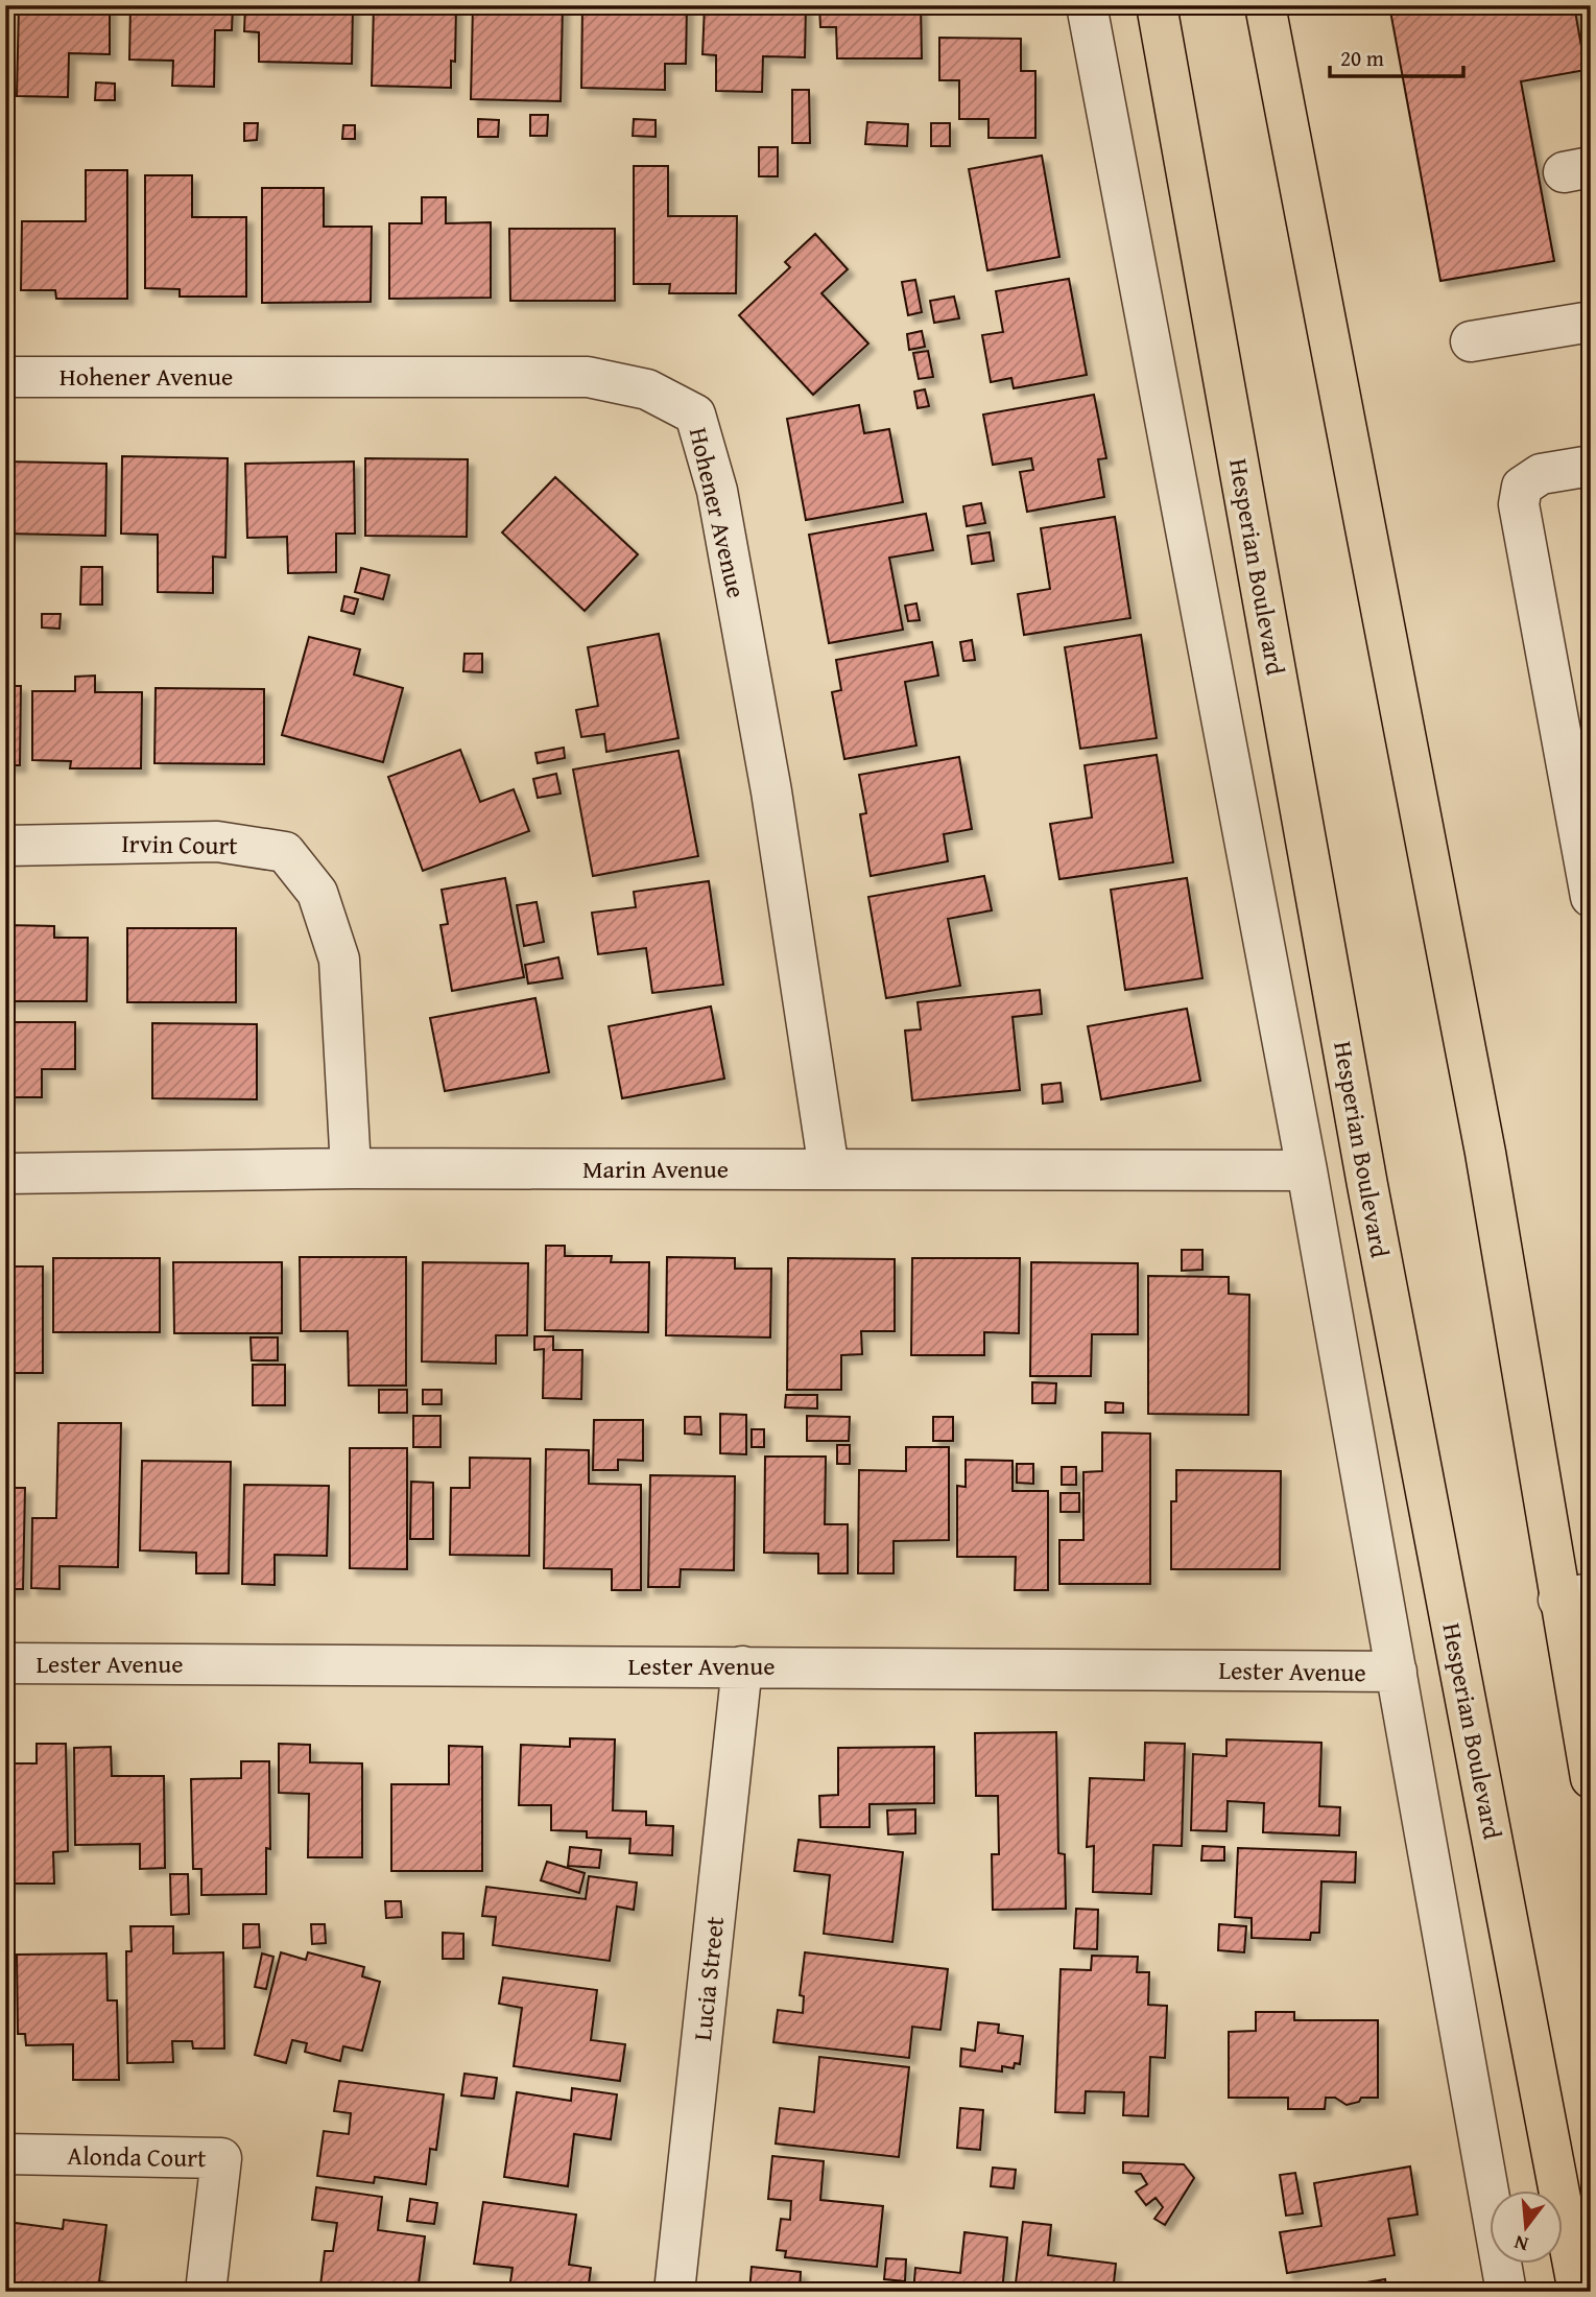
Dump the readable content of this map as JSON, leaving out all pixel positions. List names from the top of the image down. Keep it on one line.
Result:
{"streets":{"main road":["Hesperian Boulevard"],"street":["Hohener Avenue","Irvin Court","Marin Avenue","Lester Avenue","Lucia Street","Alonda Court"]},"crossings":[["Hohener Avenue","Marin Avenue"],["Irvin Court","Marin Avenue"],["Lester Avenue","Lucia Street"]],"scale_bar":"20 m","north":"bottom"}
